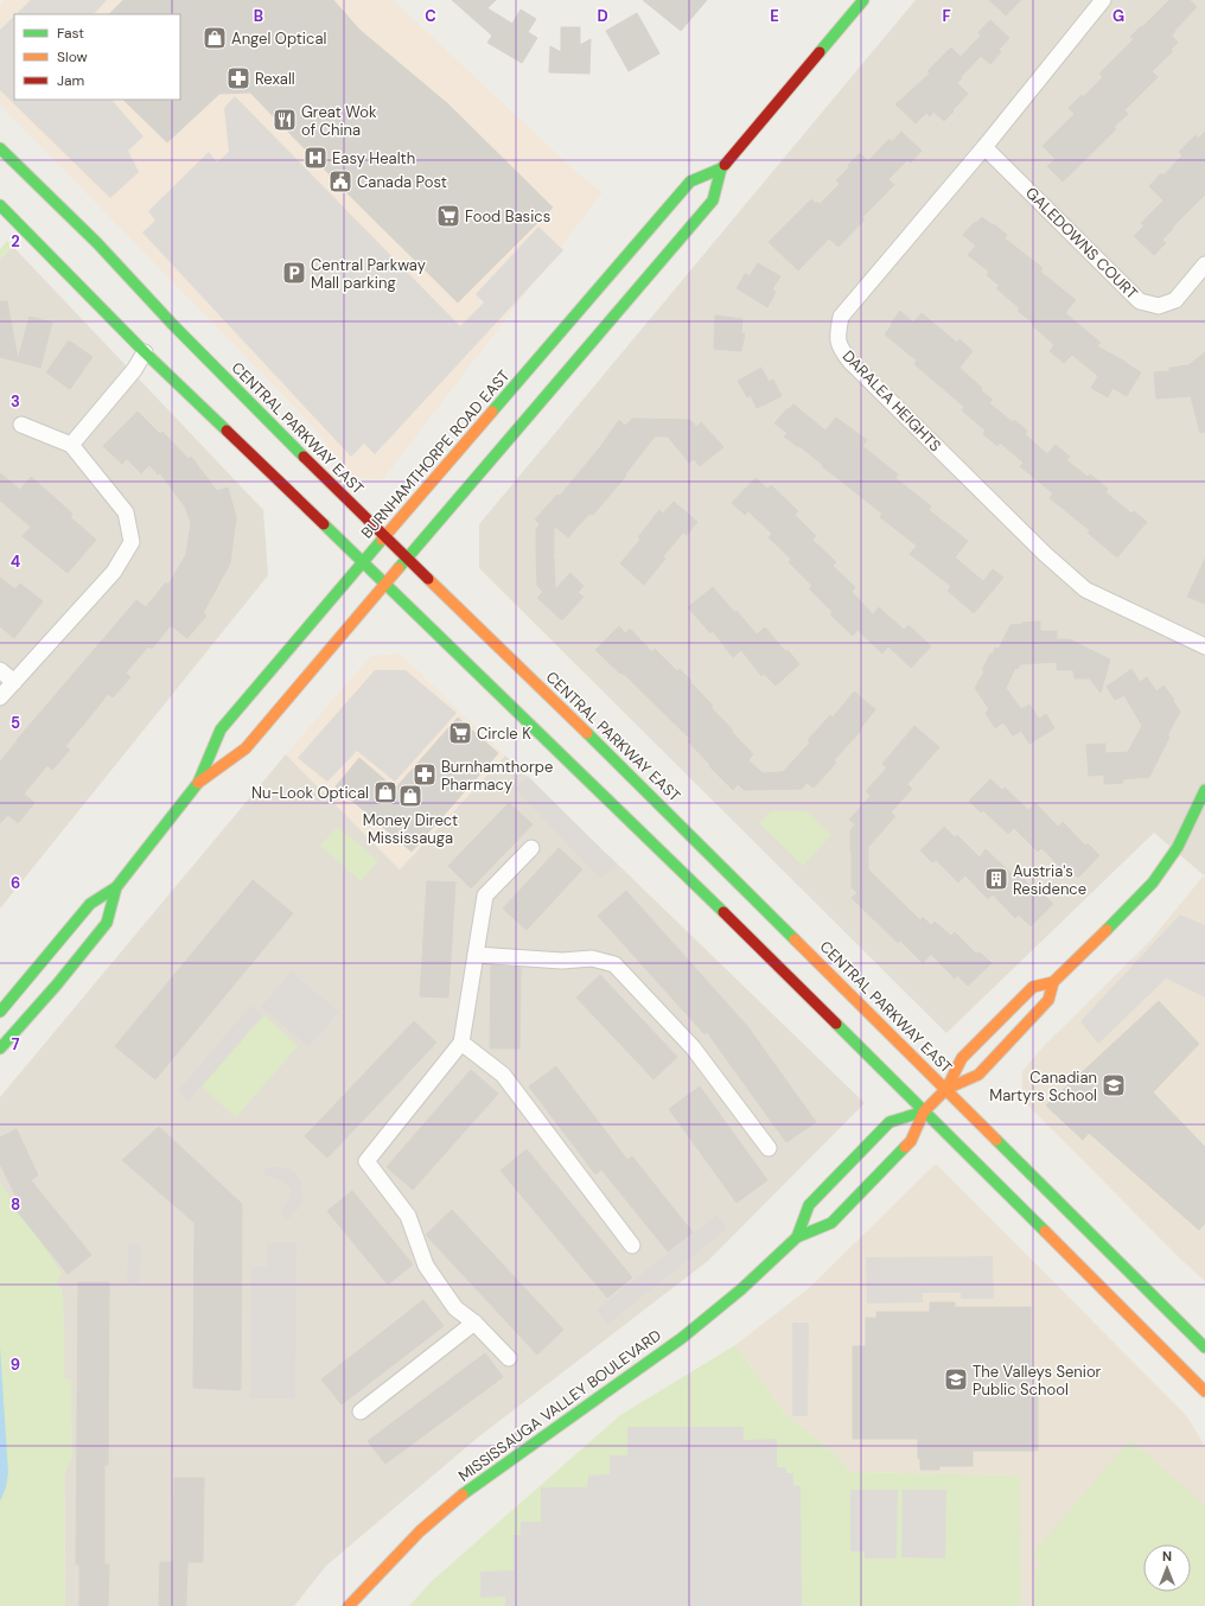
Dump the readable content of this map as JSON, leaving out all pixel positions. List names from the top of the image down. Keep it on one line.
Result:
{"streets":{"street":["GALEDOWNS COURT","DARALEA HEIGHTS","CENTRAL PARKWAY EAST","BURNHAMTHORPE ROAD EAST","MISSISSAUGA VALLEY BOULEVARD"]},"crossings":[["GALEDOWNS COURT","DARALEA HEIGHTS"],["CENTRAL PARKWAY EAST","BURNHAMTHORPE ROAD EAST"],["CENTRAL PARKWAY EAST","MISSISSAUGA VALLEY BOULEVARD"]],"places":{"shop":["Angel Optical","Nu-Look Optical","Money Direct Mississauga"],"pharmacy":["Rexall","Burnhamthorpe Pharmacy"],"restaurant":["Great Wok of China"],"hospital":["Easy Health"],"public building":["Canada Post"],"supermarket":["Food Basics","Circle K"],"parking":["Central Parkway Mall parking"],"building":["Austria's Residence"],"school or university":["Canadian Martyrs School","The Valleys Senior Public School"]},"legend":["Fast","Slow","Jam"],"north":"top","grid":{"columns":["B","C","D","E","F","G"],"rows":["2","3","4","5","6","7","8","9"]}}
